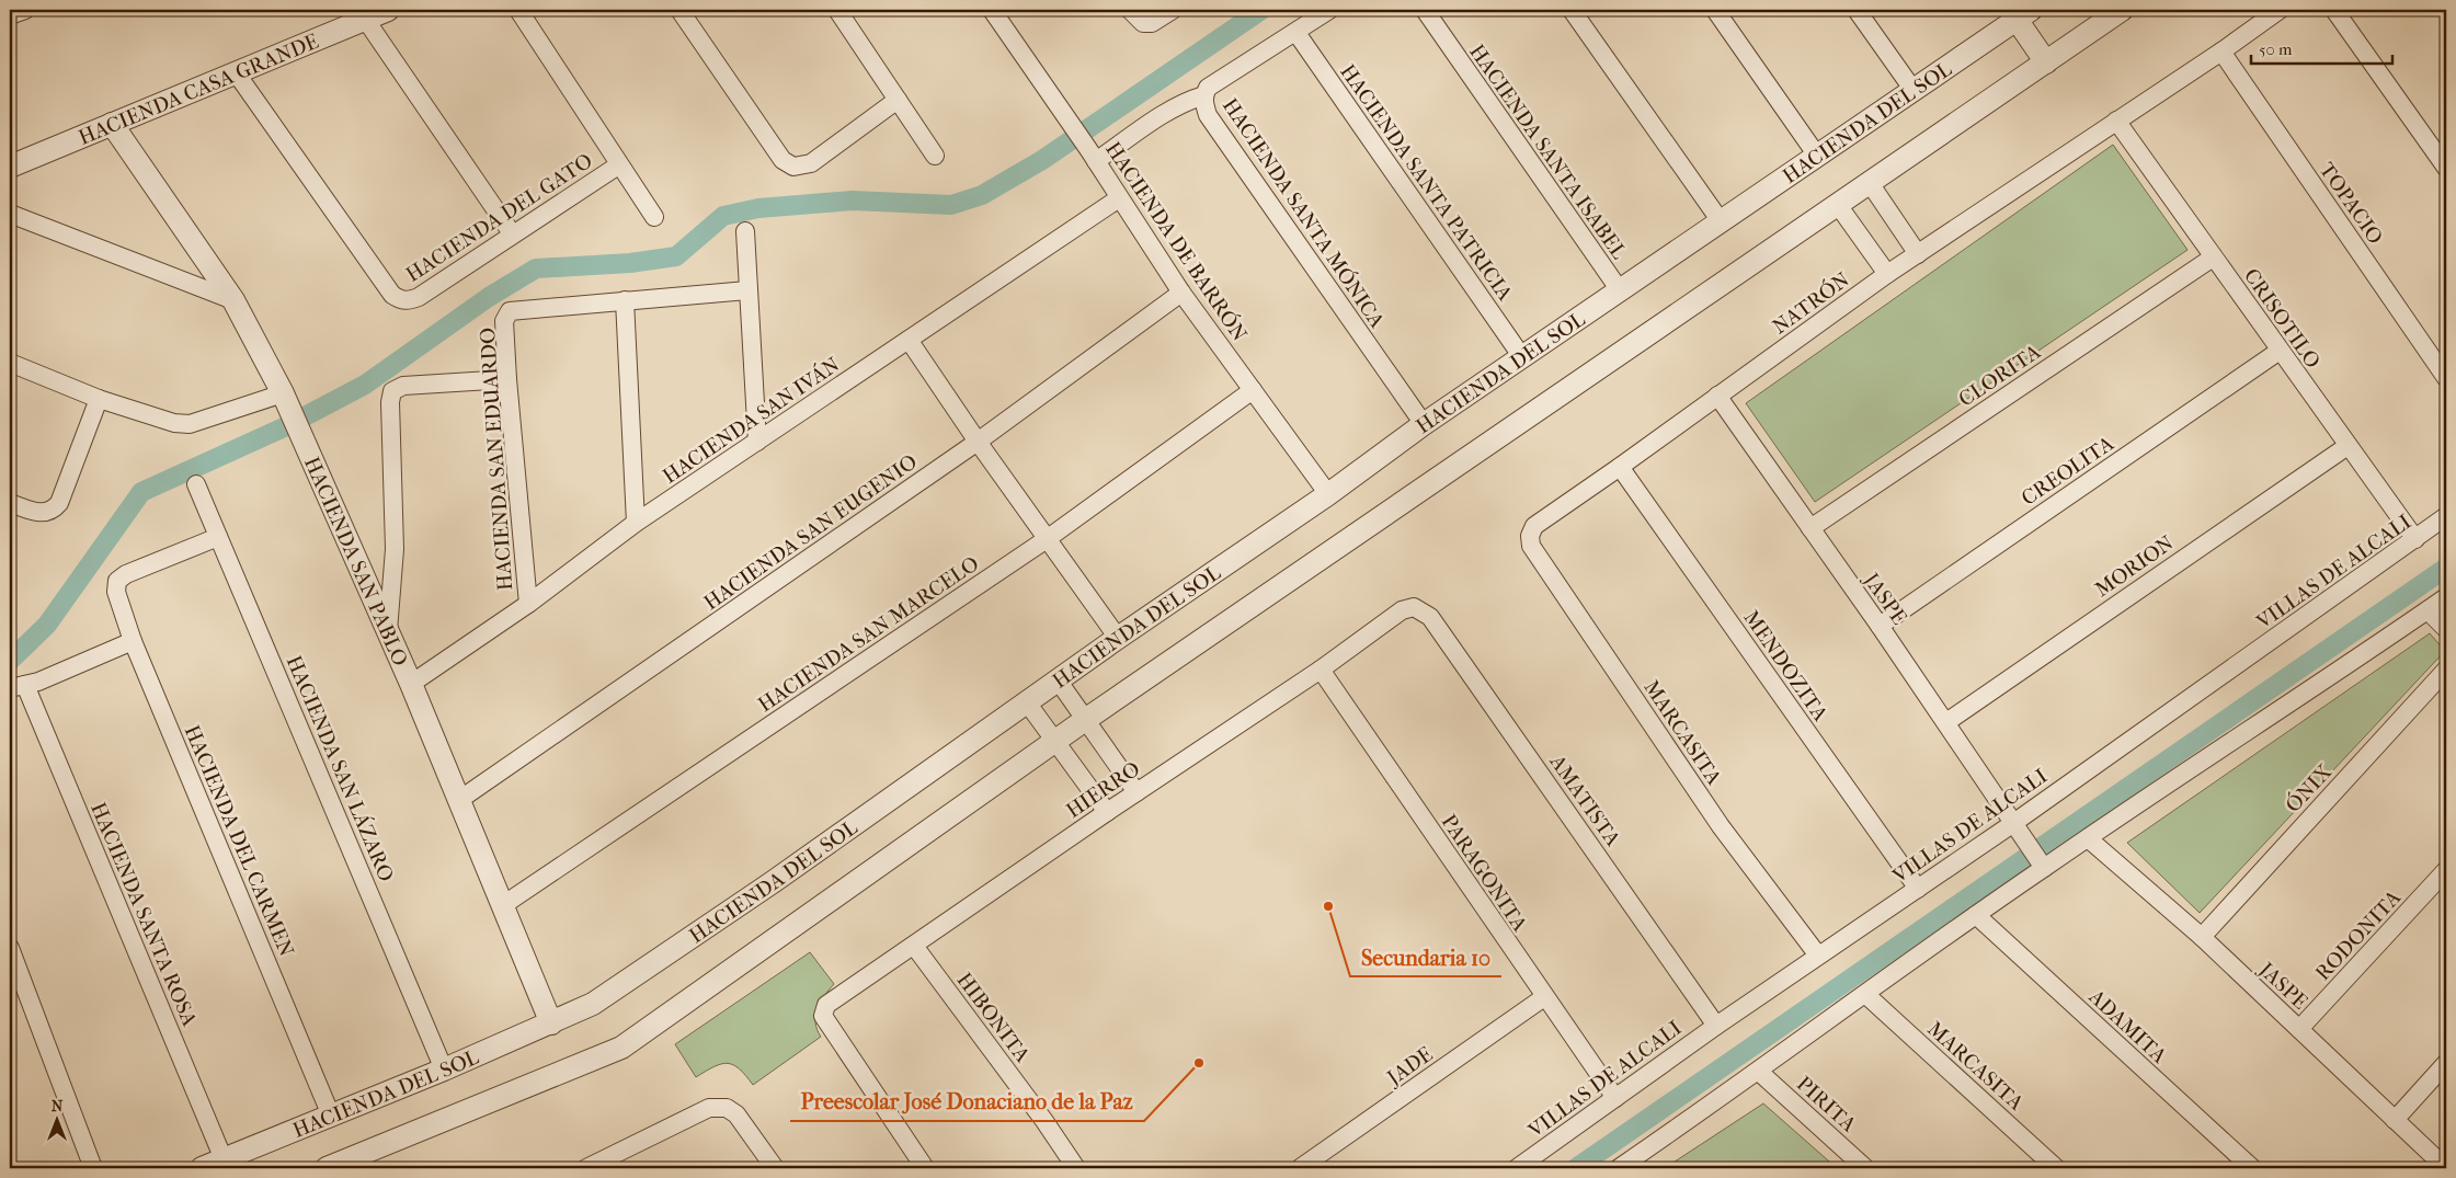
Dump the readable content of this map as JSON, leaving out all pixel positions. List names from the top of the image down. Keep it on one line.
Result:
{"streets":{"street":["HACIENDA CASA GRANDE","HACIENDA DEL SOL","HACIENDA SANTA ISABEL","HACIENDA SANTA PATRICIA","TOPACIO","HACIENDA SANTA MÓNICA","HACIENDA DEL GATO","HACIENDA DE BARRÓN","NATRÓN","CRISOTILO","CLORITA","HACIENDA SAN IVÁN","HACIENDA SAN EDUARDO","CREOLITA","HACIENDA SAN EUGENIO","HACIENDA SAN PABLO","MORION","VILLAS DE ALCALI","JASPE","HACIENDA SAN MARCELO","MENDOZITA","MARCASITA","HACIENDA SAN LÁZARO","ÓNIX","HIERRO","AMATISTA","HACIENDA DEL CARMEN","PARAGONITA","HACIENDA SANTA ROSA","RODONITA","HIBONITA","ADAMITA","JADE","PIRITA"]},"crossings":[["HACIENDA CASA GRANDE","HACIENDA DEL GATO"],["HACIENDA CASA GRANDE","HACIENDA SAN PABLO"],["HACIENDA DEL SOL","HACIENDA SANTA ISABEL"],["HACIENDA DEL SOL","HACIENDA SANTA PATRICIA"],["HACIENDA DEL SOL","HACIENDA SANTA MÓNICA"],["HACIENDA DEL SOL","HACIENDA DE BARRÓN"],["HACIENDA DEL SOL","HACIENDA SAN PABLO"],["HACIENDA DEL SOL","HACIENDA SAN LÁZARO"],["HACIENDA DEL SOL","HACIENDA DEL CARMEN"],["HACIENDA DEL SOL","HACIENDA SANTA ROSA"],["HACIENDA SANTA PATRICIA","HACIENDA SANTA MÓNICA"],["TOPACIO","NATRÓN"],["HACIENDA DE BARRÓN","HACIENDA SAN IVÁN"],["HACIENDA DE BARRÓN","HACIENDA SAN EUGENIO"],["HACIENDA DE BARRÓN","HACIENDA SAN MARCELO"],["NATRÓN","CRISOTILO"],["NATRÓN","JASPE"],["NATRÓN","MENDOZITA"],["NATRÓN","MARCASITA"],["CRISOTILO","CLORITA"],["CRISOTILO","CREOLITA"],["CRISOTILO","MORION"],["CRISOTILO","VILLAS DE ALCALI"],["CLORITA","JASPE"],["HACIENDA SAN IVÁN","HACIENDA SAN EDUARDO"],["HACIENDA SAN IVÁN","HACIENDA SAN PABLO"],["CREOLITA","JASPE"],["HACIENDA SAN EUGENIO","HACIENDA SAN PABLO"],["HACIENDA SAN PABLO","HACIENDA SAN MARCELO"],["MORION","JASPE"],["VILLAS DE ALCALI","JASPE"],["VILLAS DE ALCALI","MENDOZITA"],["VILLAS DE ALCALI","MARCASITA"],["VILLAS DE ALCALI","AMATISTA"],["VILLAS DE ALCALI","PARAGONITA"],["JASPE","ÓNIX"],["JASPE","RODONITA"],["HACIENDA SAN LÁZARO","HACIENDA DEL CARMEN"],["HIERRO","AMATISTA"],["HIERRO","PARAGONITA"],["HIERRO","HIBONITA"],["PARAGONITA","JADE"]],"places":["Secundaria 10","Preescolar José Donaciano de la Paz"],"scale_bar":"50 m","north":"top"}
